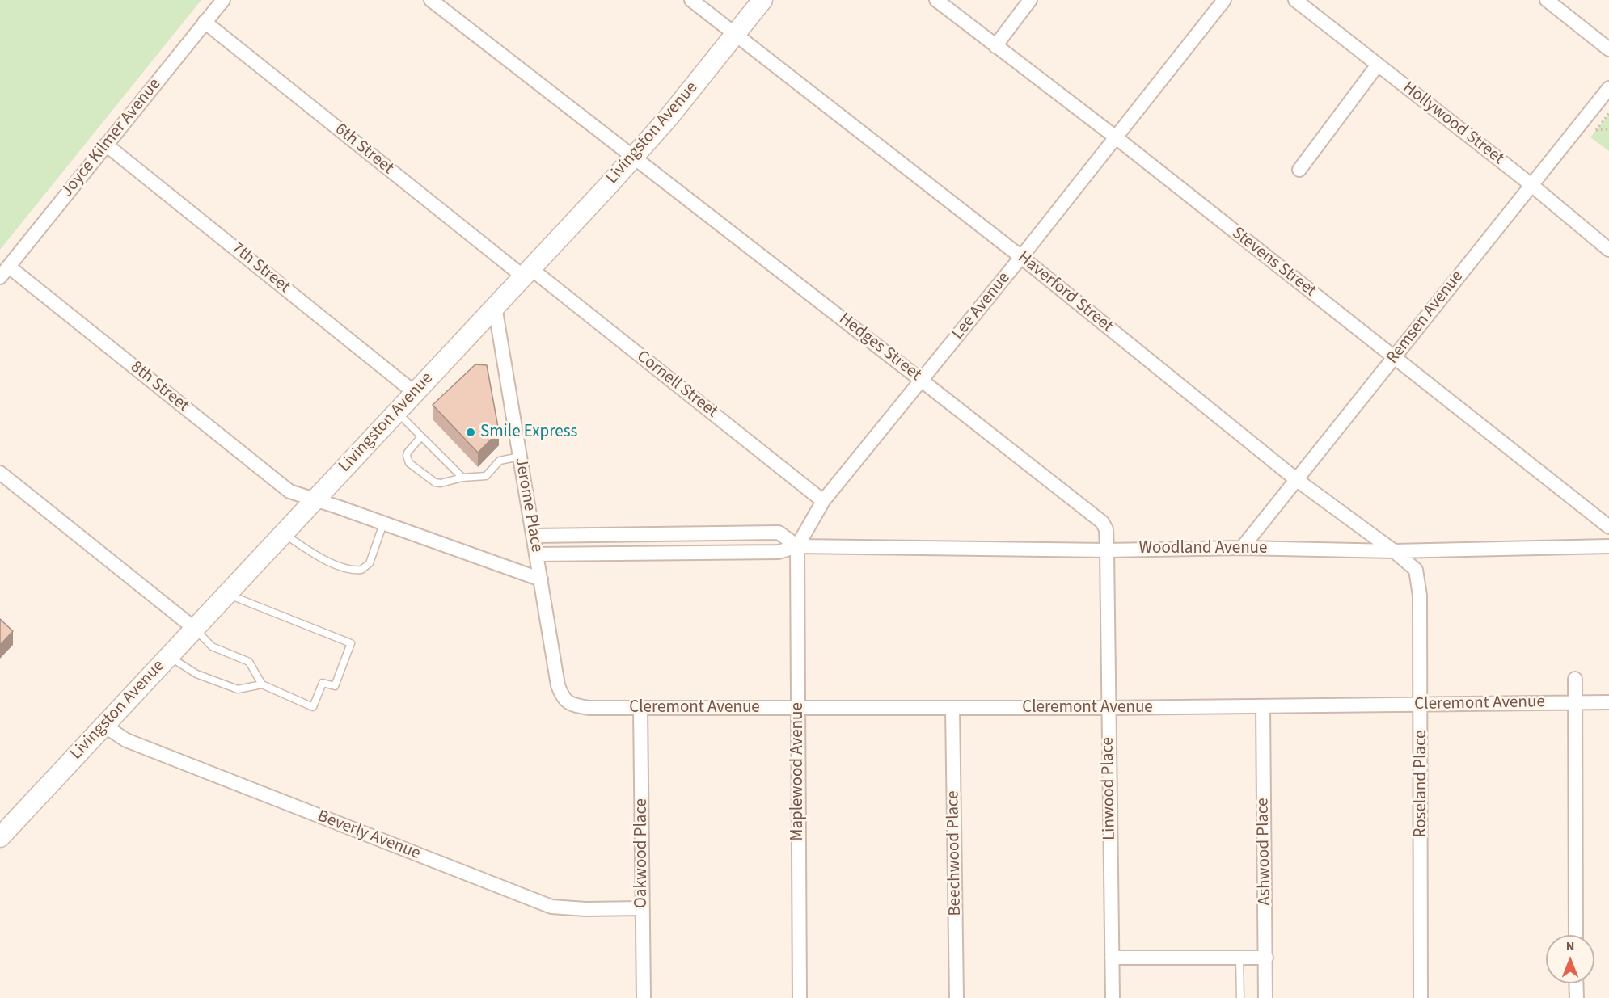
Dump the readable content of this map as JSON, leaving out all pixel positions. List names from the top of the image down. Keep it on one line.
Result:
{"streets":{"main road":["Livingston Avenue"],"street":["Hollywood Street","Joyce Kilmer Avenue","6th Street","Stevens Street","7th Street","Haverford Street","Lee Avenue","Remsen Avenue","Hedges Street","Cornell Street","8th Street","Jerome Place","Woodland Avenue","Cleremont Avenue","Maplewood Avenue","Roseland Place","Linwood Place","Beverly Avenue","Ashwood Place","Oakwood Place","Beechwood Place"]},"crossings":[["Hollywood Street","Remsen Avenue"],["Livingston Avenue","6th Street"],["Livingston Avenue","7th Street"],["Livingston Avenue","Haverford Street"],["Livingston Avenue","Hedges Street"],["Livingston Avenue","Cornell Street"],["Livingston Avenue","8th Street"],["Livingston Avenue","Jerome Place"],["Livingston Avenue","Beverly Avenue"],["Joyce Kilmer Avenue","6th Street"],["Joyce Kilmer Avenue","7th Street"],["Joyce Kilmer Avenue","8th Street"],["6th Street","Cornell Street"],["Stevens Street","Lee Avenue"],["Stevens Street","Remsen Avenue"],["Haverford Street","Lee Avenue"],["Haverford Street","Remsen Avenue"],["Haverford Street","Woodland Avenue"],["Haverford Street","Roseland Place"],["Lee Avenue","Hedges Street"],["Lee Avenue","Cornell Street"],["Lee Avenue","Woodland Avenue"],["Lee Avenue","Maplewood Avenue"],["Remsen Avenue","Woodland Avenue"],["Hedges Street","Woodland Avenue"],["Hedges Street","Linwood Place"],["8th Street","Jerome Place"],["Jerome Place","Woodland Avenue"],["Jerome Place","Cleremont Avenue"],["Woodland Avenue","Maplewood Avenue"],["Woodland Avenue","Roseland Place"],["Woodland Avenue","Linwood Place"],["Cleremont Avenue","Maplewood Avenue"],["Cleremont Avenue","Roseland Place"],["Cleremont Avenue","Linwood Place"],["Cleremont Avenue","Ashwood Place"],["Cleremont Avenue","Oakwood Place"],["Cleremont Avenue","Beechwood Place"],["Beverly Avenue","Oakwood Place"]],"places":["Smile Express"],"north":"top"}
